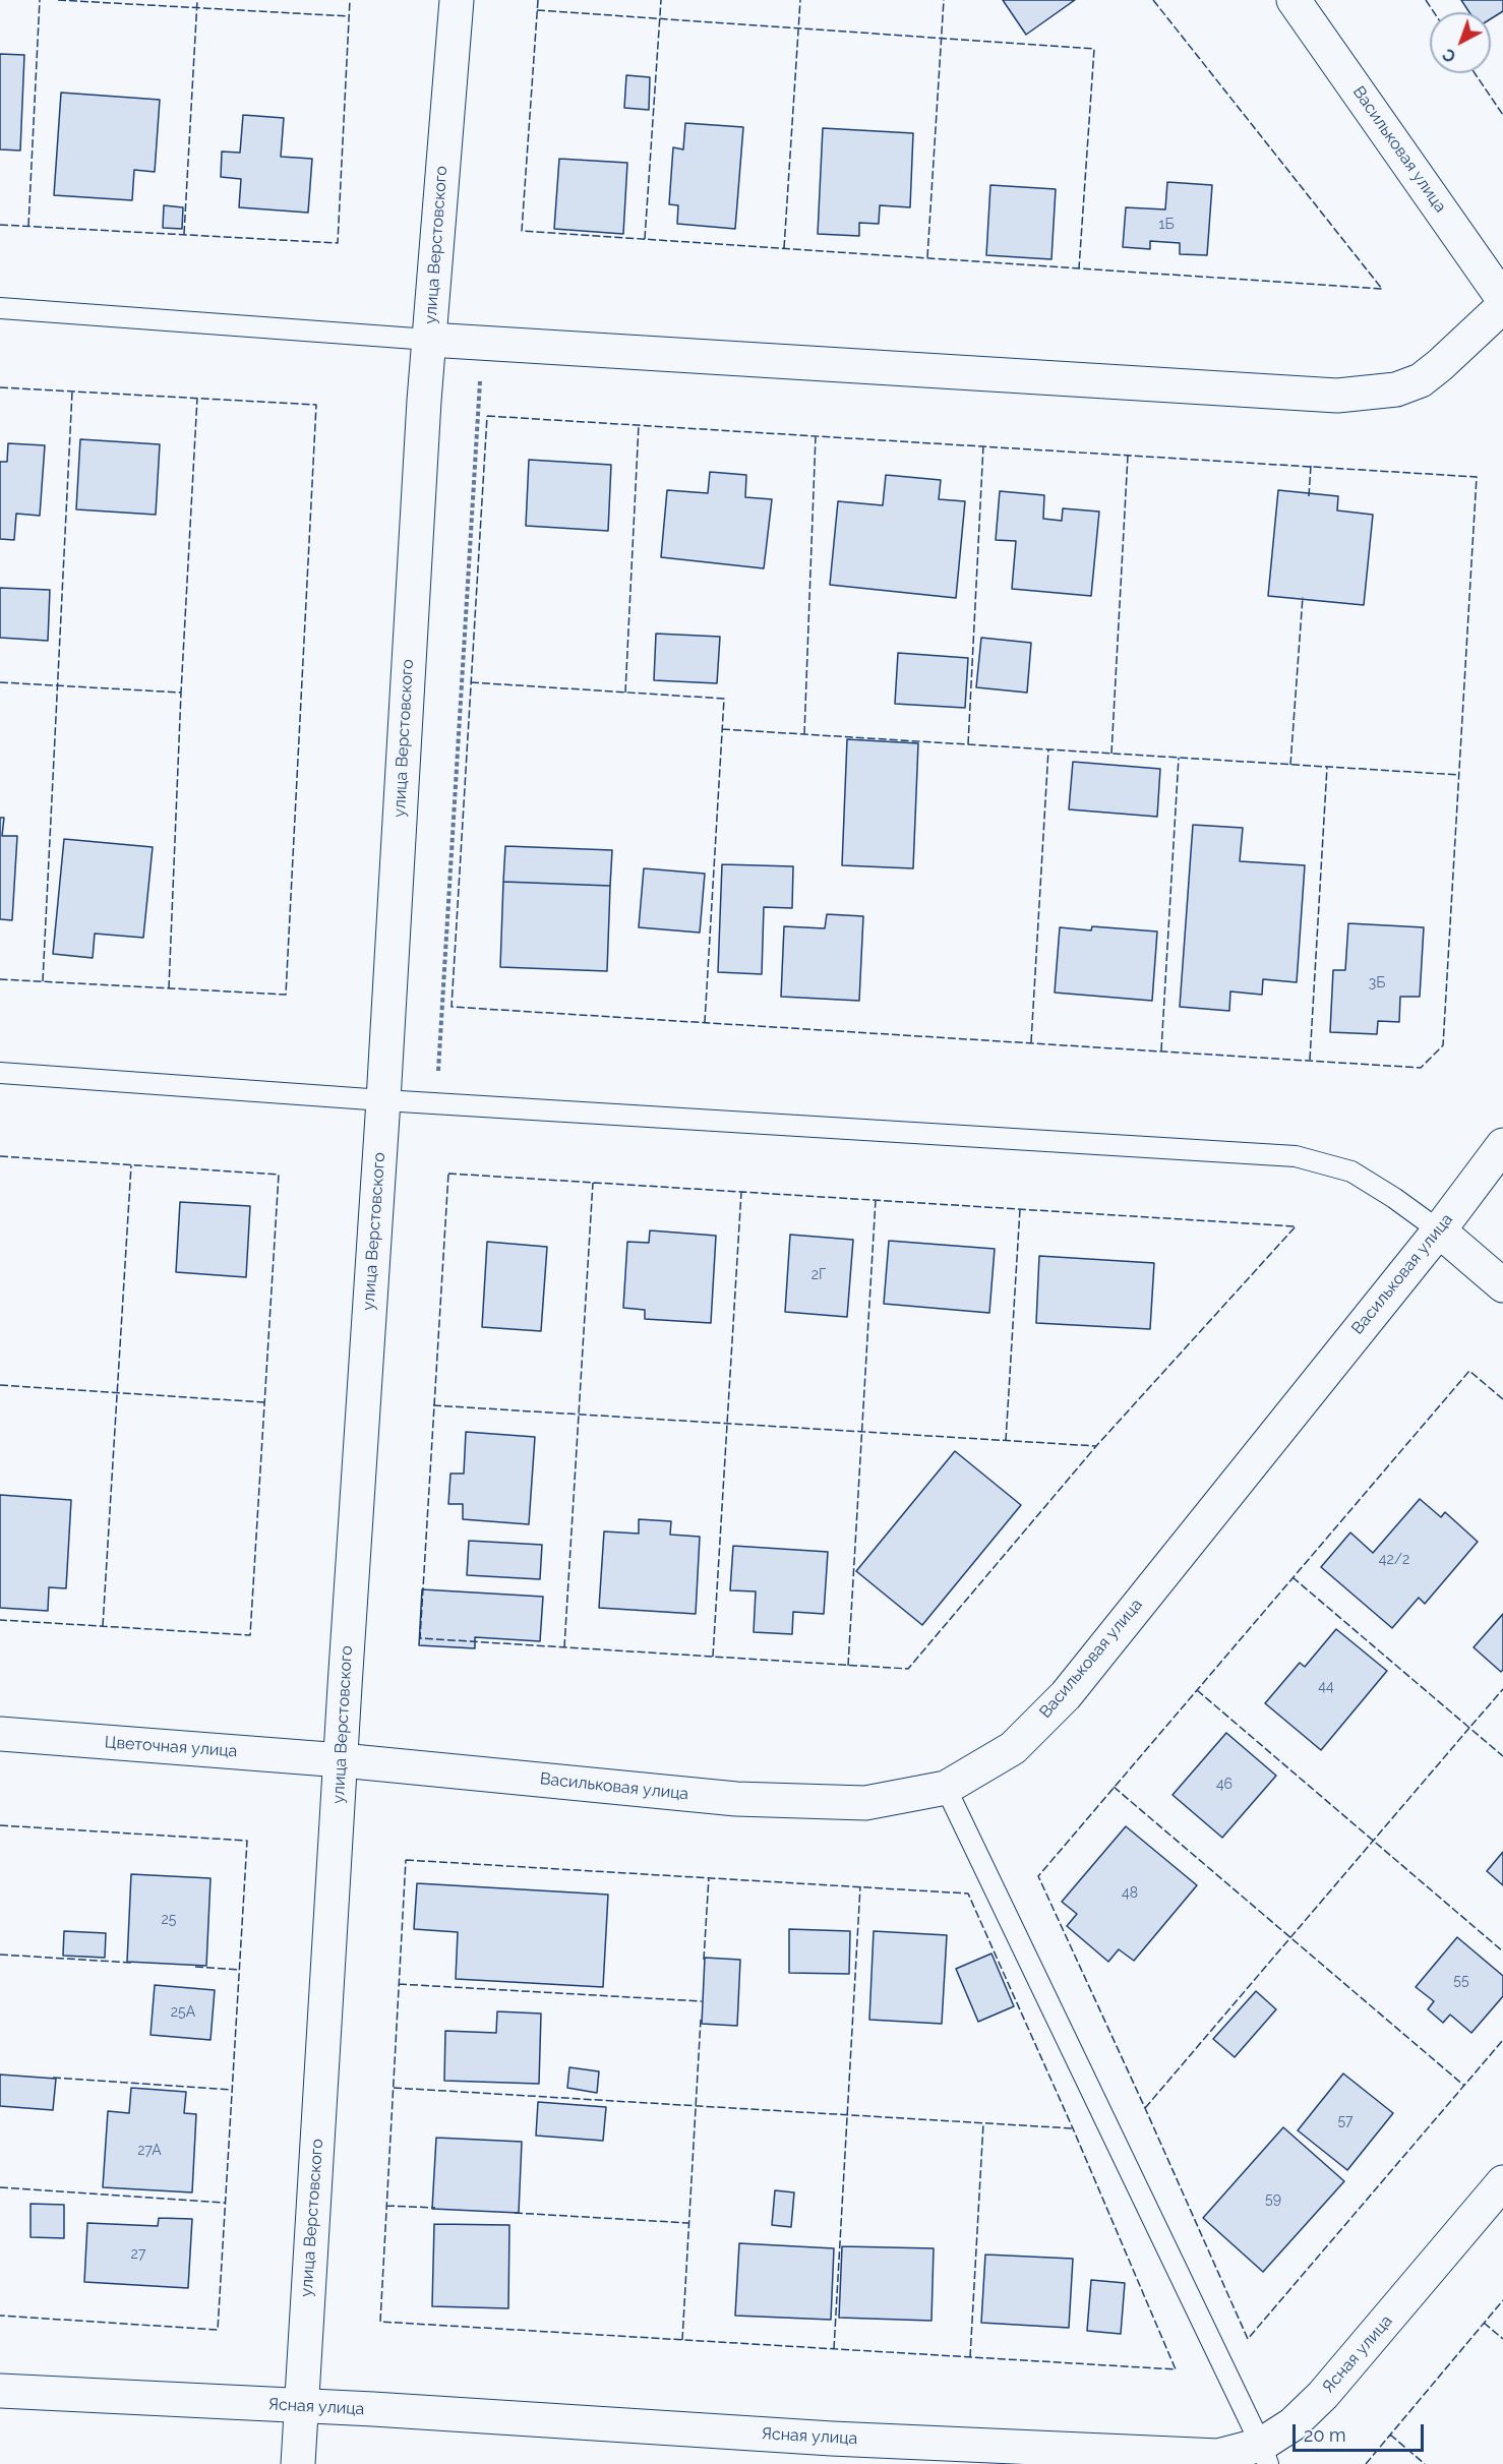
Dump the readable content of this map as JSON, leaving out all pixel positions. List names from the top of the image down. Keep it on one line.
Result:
{"streets":{"street":["Васильковая улица","улица Верстовского","Цветочная улица","Ясная улица"]},"crossings":[["Васильковая улица","улица Верстовского"],["Васильковая улица","Цветочная улица"],["улица Верстовского","Цветочная улица"],["улица Верстовского","Ясная улица"]],"house_numbers":["1Б","3Б","2Г","42/2","44","46","48","25","55","25А","57","27А","59","27"],"scale_bar":"20 m","north":"bottom left"}
